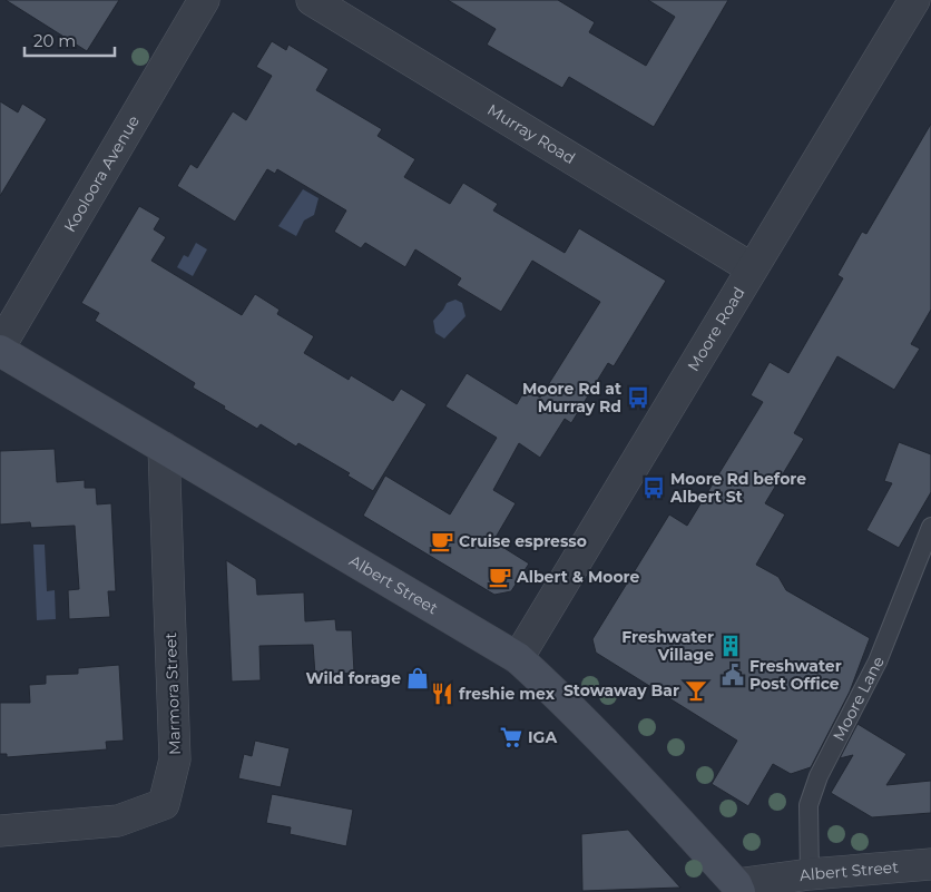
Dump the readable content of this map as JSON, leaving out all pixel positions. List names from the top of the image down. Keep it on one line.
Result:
{"streets":{"street":["Murray Road","Kooloora Avenue","Moore Road","Albert Street","Marmora Street"],"lane":["Moore Lane"]},"crossings":[["Murray Road","Moore Road"],["Moore Road","Albert Street"],["Albert Street","Marmora Street"],["Albert Street","Moore Lane"]],"places":{"bus stop":["Moore Rd at Murray Rd","Moore Rd before Albert St"],"cafe":["Cruise espresso","Albert & Moore"],"building":["Freshwater Village"],"public building":["Freshwater Post Office"],"shop":["Wild forage"],"bar":["Stowaway Bar"],"restaurant":["freshie mex"],"supermarket":["IGA"]},"scale_bar":"20 m"}
